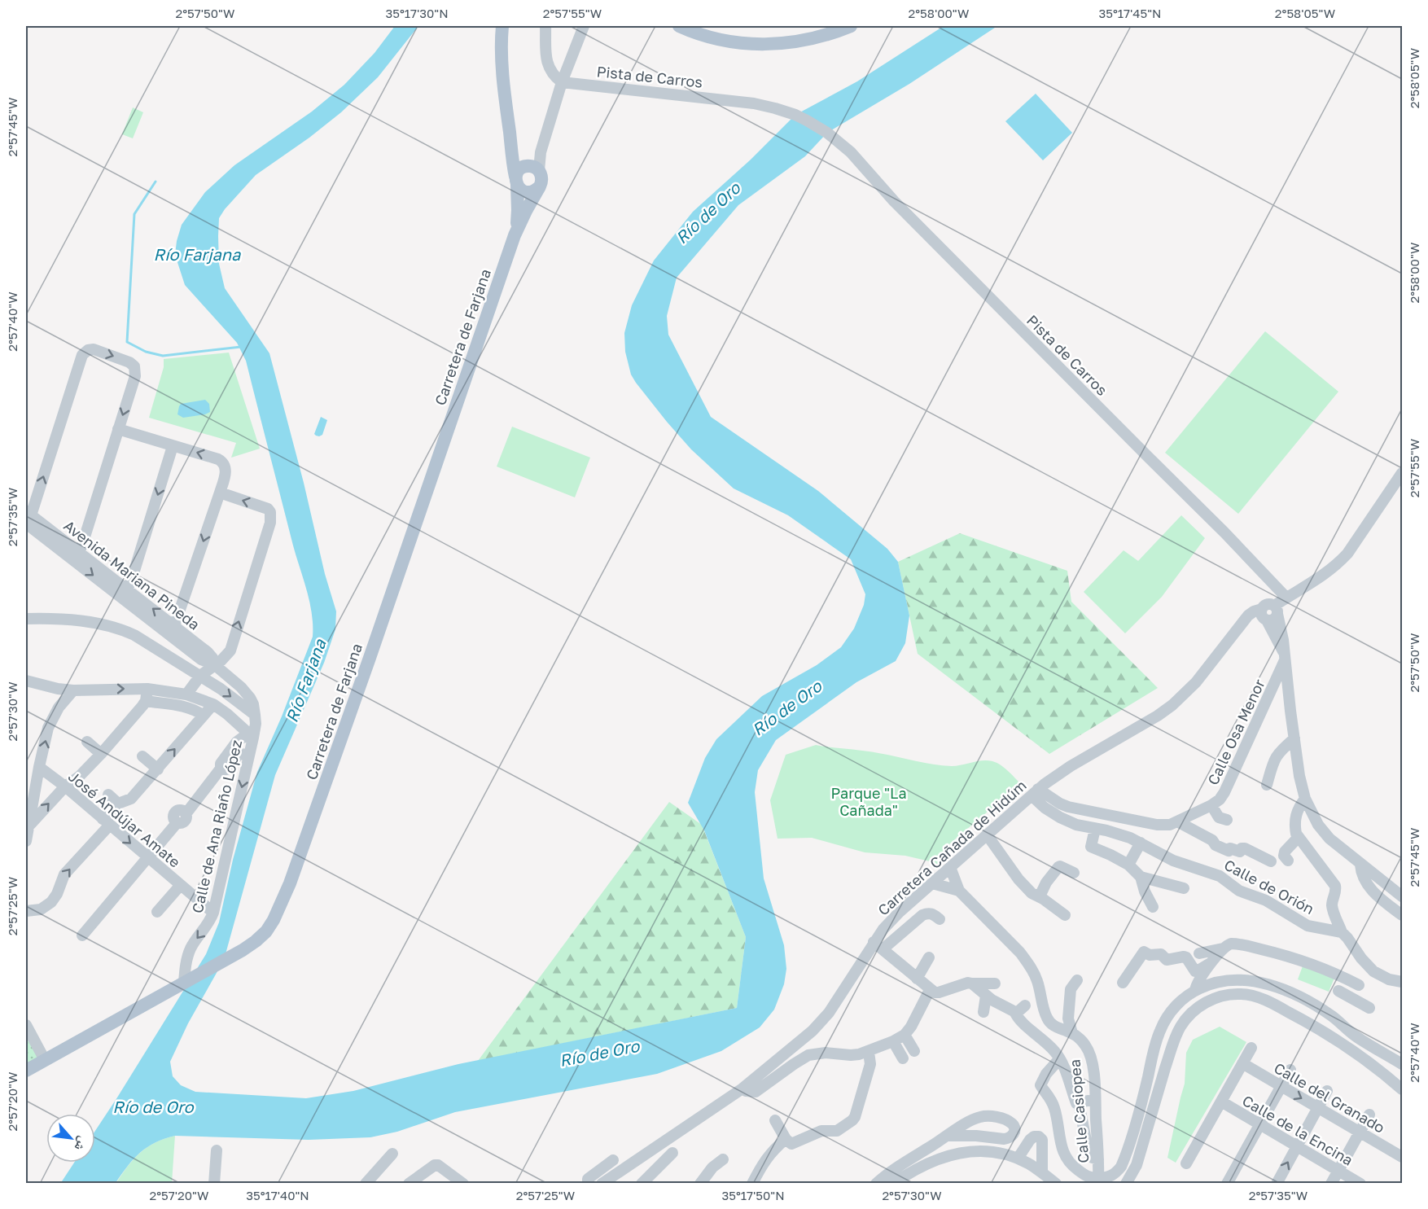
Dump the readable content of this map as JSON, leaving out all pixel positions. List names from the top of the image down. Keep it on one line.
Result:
{"streets":{"main road":["Carretera de Farjana"],"street":["Pista de Carros","Avenida Mariana Pineda","Calle Osa Menor","José Andújar Amate","Calle de Ana Riaño López","Carretera Cañada de Hidúm","Calle de Orión","Calle del Granado","Calle Casiopea","Calle de la Encina"]},"crossings":[["Carretera de Farjana","Calle de Ana Riaño López"],["Avenida Mariana Pineda","Calle de Ana Riaño López"],["Calle Osa Menor","Carretera Cañada de Hidúm"],["Calle Osa Menor","Calle de Orión"],["José Andújar Amate","Calle de Ana Riaño López"],["Carretera Cañada de Hidúm","Calle de Orión"],["Carretera Cañada de Hidúm","Calle Casiopea"]],"water":["Río de Oro","Río Farjana"],"parks":["Parque \"La Cañada\""],"north":"bottom right","coordinates":["2°57'50\"W","35°17'30\"N","2°57'55\"W","2°58'00\"W","35°17'45\"N","2°58'05\"W","2°57'45\"W","2°57'40\"W","2°57'35\"W","2°57'30\"W","2°57'25\"W","2°57'20\"W","35°17'40\"N","35°17'50\"N"]}
